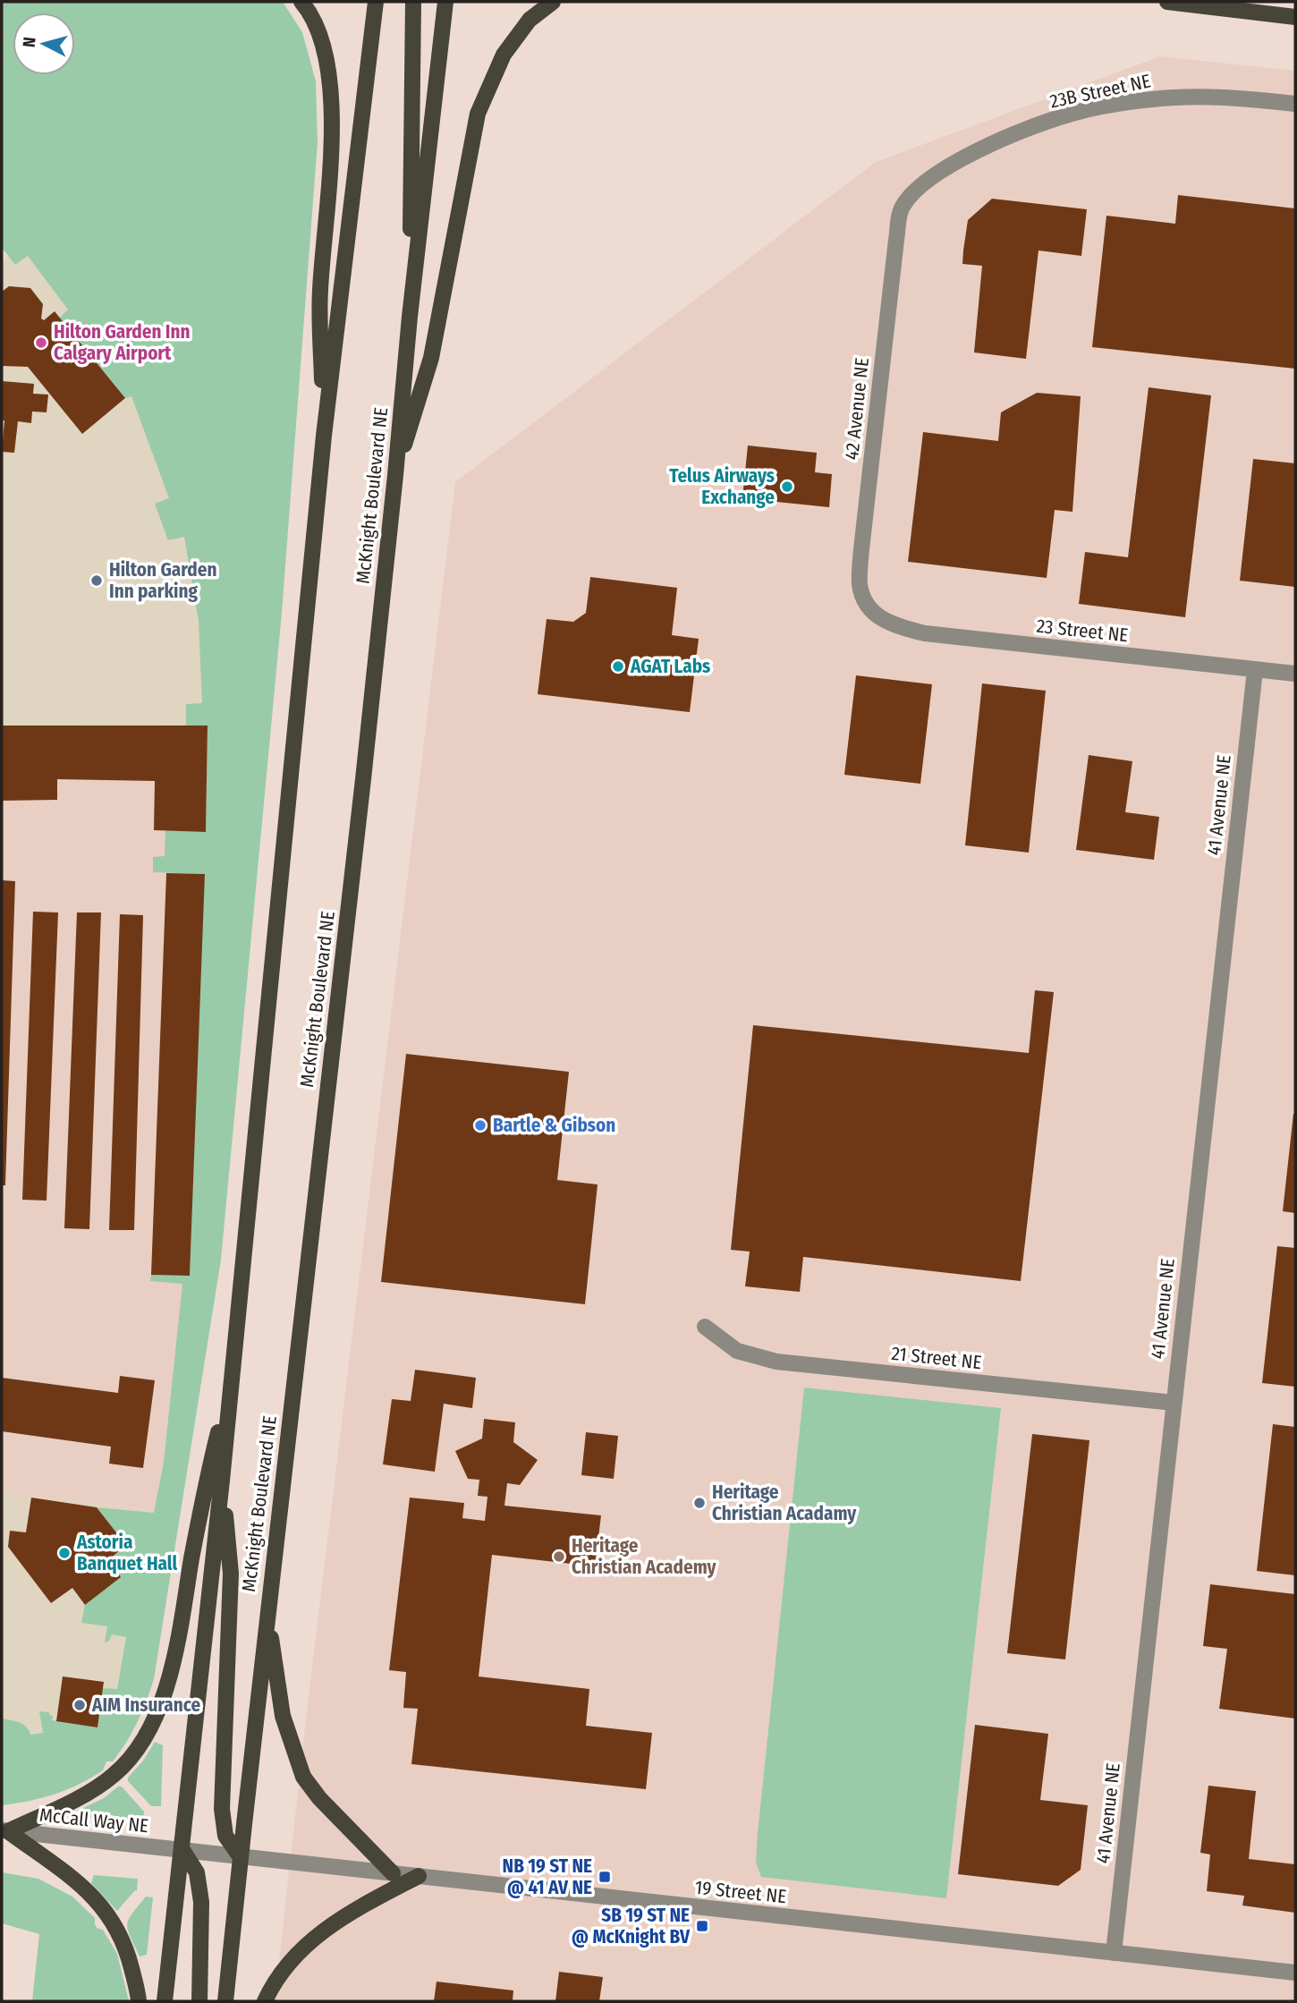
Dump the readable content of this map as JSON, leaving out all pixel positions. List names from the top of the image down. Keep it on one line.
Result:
{"streets":{"main road":["McKnight Boulevard NE"],"street":["23B Street NE","42 Avenue NE","23 Street NE","41 Avenue NE","21 Street NE","McCall Way NE","19 Street NE"]},"crossings":[["23B Street NE","42 Avenue NE"],["42 Avenue NE","23 Street NE"],["McKnight Boulevard NE","McCall Way NE"],["McKnight Boulevard NE","19 Street NE"],["23 Street NE","41 Avenue NE"],["41 Avenue NE","21 Street NE"],["41 Avenue NE","19 Street NE"],["McCall Way NE","19 Street NE"]],"places":{"other":["Hilton Garden Inn Calgary Airport","Telus Airways Exchange","Hilton Garden Inn parking","AGAT Labs","Bartle & Gibson","Heritage Christian Acadamy","Astoria Banquet Hall","Heritage Christian Academy","AIM Insurance"],"transit":["NB 19 ST NE @ 41 AV NE","SB 19 ST NE @ McKnight BV"]},"north":"left"}
